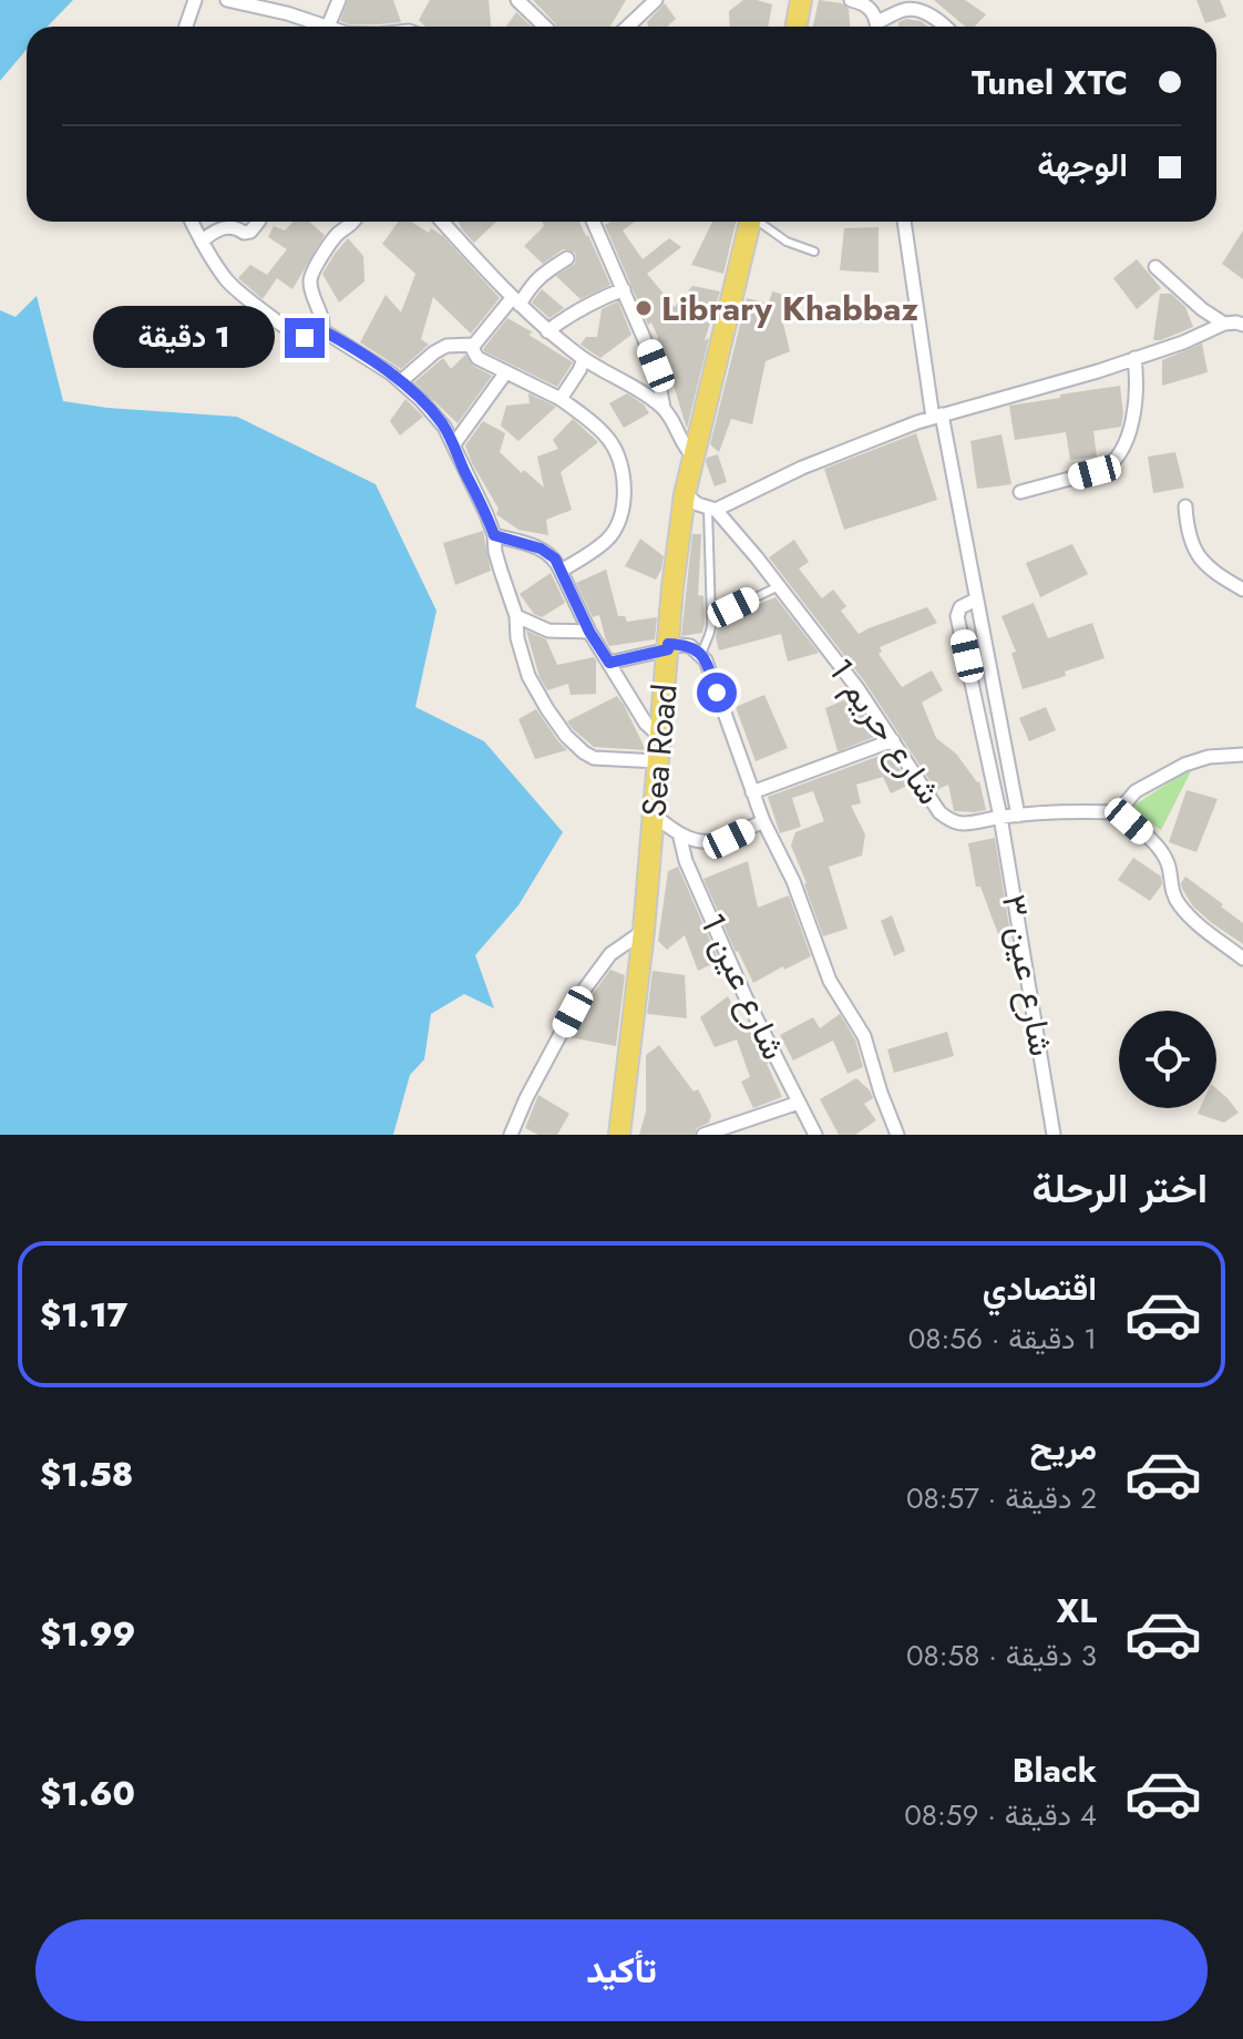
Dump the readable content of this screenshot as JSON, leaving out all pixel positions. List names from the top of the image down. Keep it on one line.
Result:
{"streets":{"main road":["Sea Road"],"street":["شارع حريم 1","شارع عين ٣","شارع عين 1"]},"crossings":[["شارع حريم 1","Sea Road"],["شارع حريم 1","شارع عين ٣"]],"places":["Library Khabbaz"],"page":{"banner":["Tunel XTC","الوجهة"],"bubble":"1 دقيقة","heading":"اختر الرحلة","list":[{"name":"اقتصادي","note":"1 دقيقة · 08:56","value":"$1.17"},{"name":"مريح","note":"2 دقيقة · 08:57","value":"$1.58"},{"name":"XL","note":"3 دقيقة · 08:58","value":"$1.99"},{"name":"Black","note":"4 دقيقة · 08:59","value":"$1.60"}],"buttons":"تأكيد"}}
